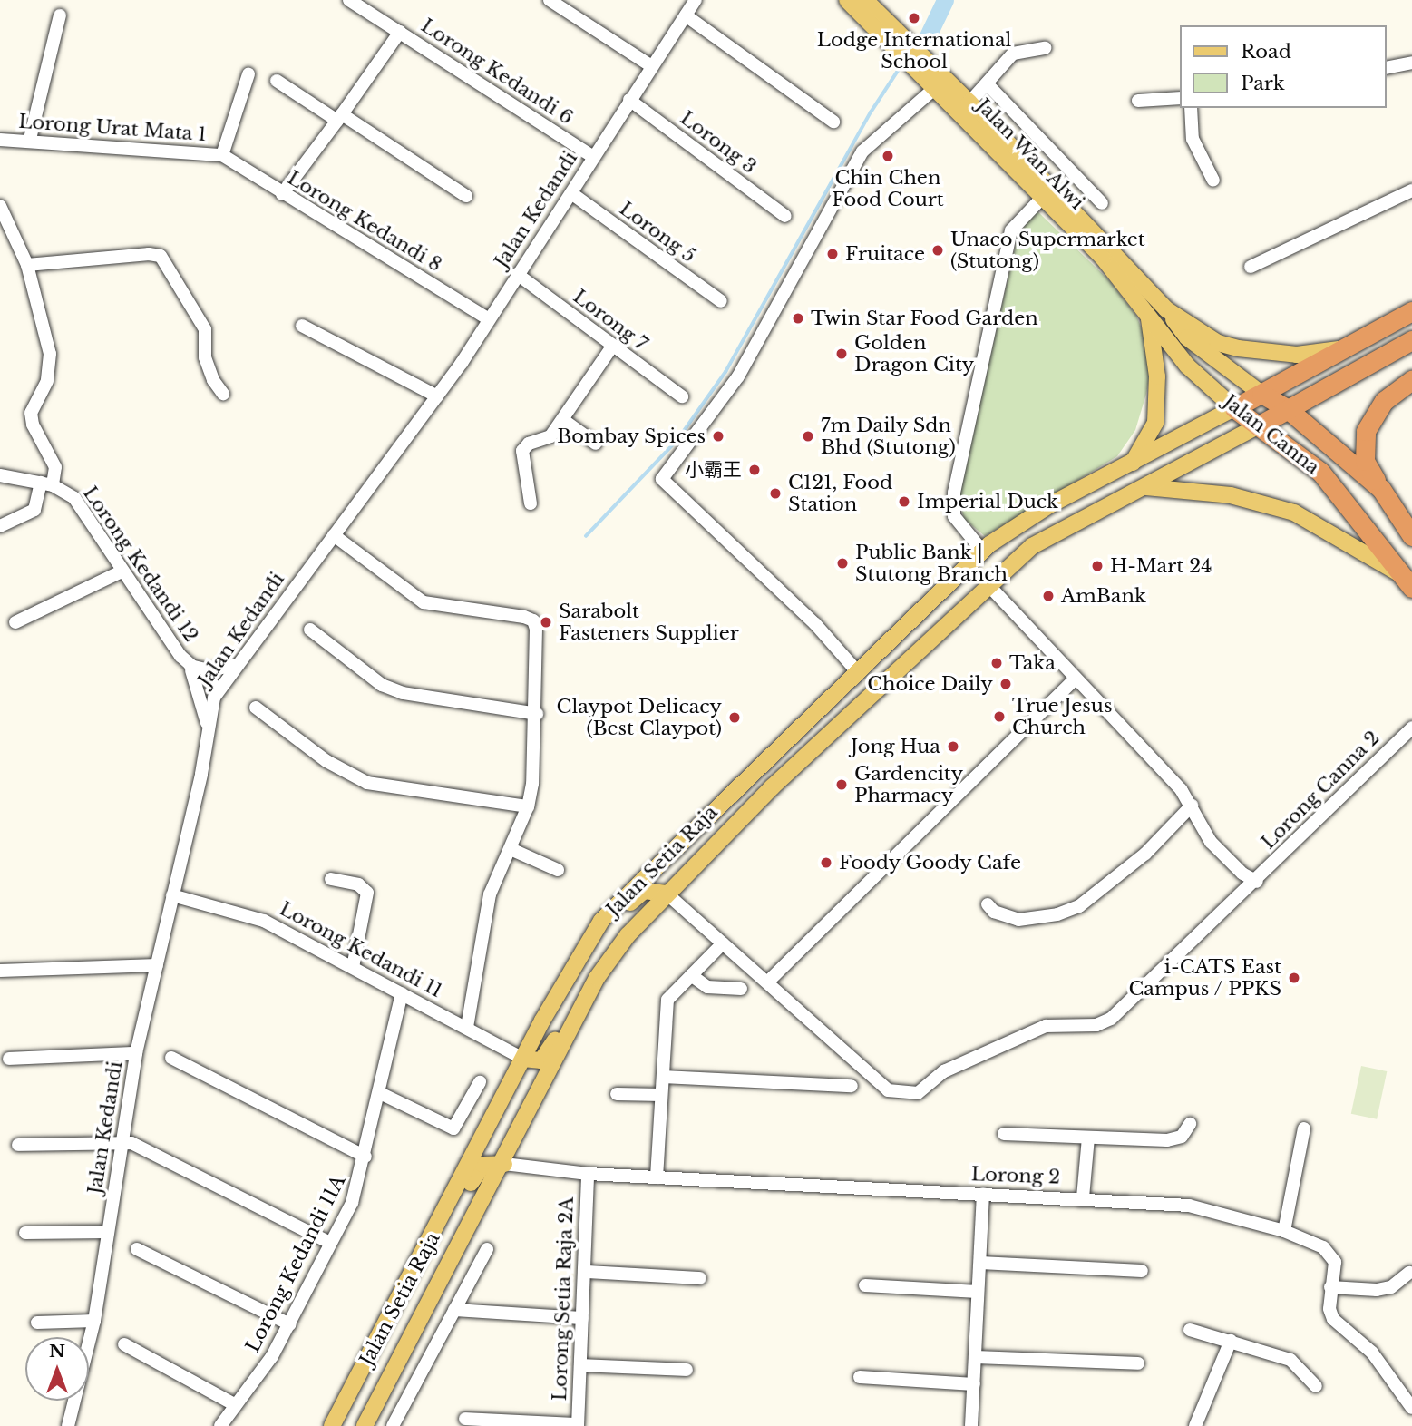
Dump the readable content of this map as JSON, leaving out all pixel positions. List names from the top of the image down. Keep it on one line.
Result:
{"streets":{"highway":["Jalan Canna"],"main road":["Jalan Wan Alwi","Jalan Setia Raja"],"street":["Lorong Kedandi 6","Lorong Urat Mata 1","Lorong 3","Jalan Kedandi","Lorong Kedandi 8","Lorong 5","Lorong 7","Lorong Kedandi 12","Lorong Canna 2","Lorong Kedandi 11","Lorong 2","Lorong Kedandi 11A","Lorong Setia Raja 2A"]},"crossings":[["Lorong Kedandi 6","Jalan Kedandi"],["Lorong Urat Mata 1","Lorong Kedandi 8"],["Lorong 3","Jalan Kedandi"],["Jalan Wan Alwi","Jalan Canna"],["Jalan Kedandi","Lorong Kedandi 8"],["Jalan Kedandi","Lorong 5"],["Jalan Kedandi","Lorong 7"],["Jalan Kedandi","Lorong Kedandi 12"],["Jalan Kedandi","Lorong Kedandi 11"],["Jalan Canna","Jalan Setia Raja"],["Lorong Canna 2","Jalan Setia Raja"],["Jalan Setia Raja","Lorong Kedandi 11"],["Jalan Setia Raja","Lorong 2"],["Lorong Kedandi 11","Lorong Kedandi 11A"],["Lorong 2","Lorong Setia Raja 2A"]],"places":["Lodge International School","Chin Chen Food Court","Unaco Supermarket (Stutong)","Fruitace","Twin Star Food Garden","Golden Dragon City","Bombay Spices","7m Daily Sdn Bhd (Stutong)","小霸王","C121, Food Station","Imperial Duck","Public Bank | Stutong Branch","H-Mart 24","AmBank","Sarabolt Fasteners Supplier","Taka","Choice Daily","True Jesus Church","Claypot Delicacy (Best Claypot)","Jong Hua","Gardencity Pharmacy","Foody Goody Cafe","i-CATS East Campus / PPKS"],"legend":["Road","Park"],"north":"top"}
